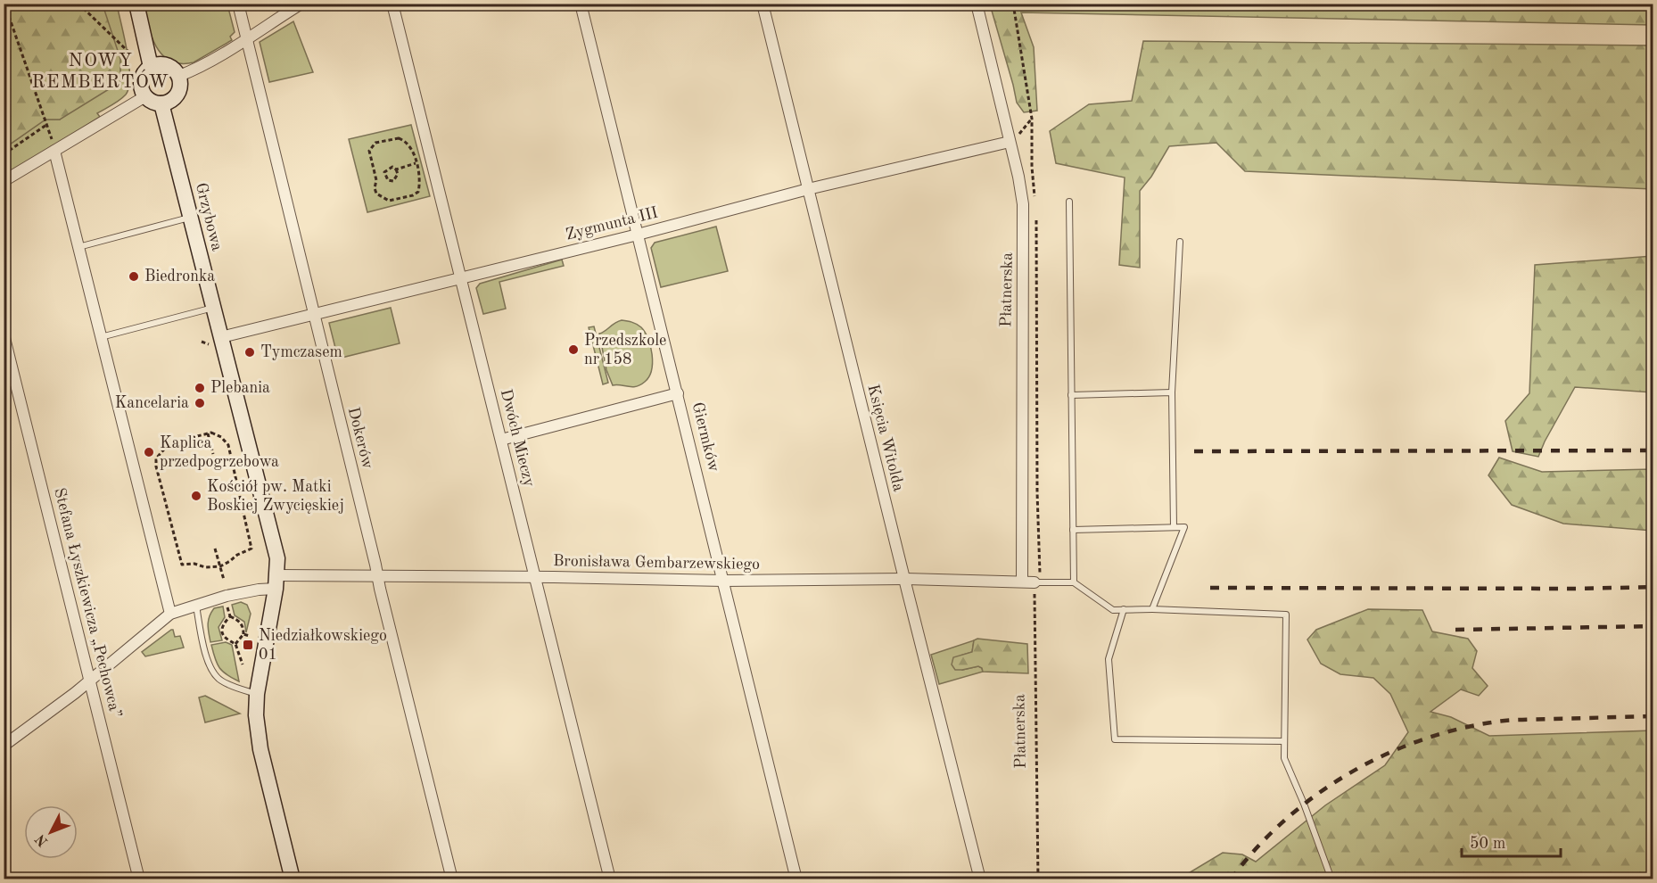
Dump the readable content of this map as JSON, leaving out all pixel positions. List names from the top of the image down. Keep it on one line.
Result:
{"streets":{"street":["Grzybowa","Zygmunta III","Płatnerska","Giermków","Dokerów","Dwóch Mieczy","Księcia Witolda","Bronisława Gembarzewskiego","Stefana Łyszkiewicza „Pechowca”"]},"crossings":[["Grzybowa","Zygmunta III"],["Grzybowa","Bronisława Gembarzewskiego"],["Zygmunta III","Płatnerska"],["Zygmunta III","Giermków"],["Zygmunta III","Dokerów"],["Zygmunta III","Dwóch Mieczy"],["Zygmunta III","Księcia Witolda"],["Płatnerska","Bronisława Gembarzewskiego"],["Giermków","Bronisława Gembarzewskiego"],["Dokerów","Bronisława Gembarzewskiego"],["Dwóch Mieczy","Bronisława Gembarzewskiego"],["Księcia Witolda","Bronisława Gembarzewskiego"]],"districts":["NOWY REMBERTÓW"],"places":{"other":["Biedronka","Przedszkole nr 158","Tymczasem","Plebania","Kancelaria","Kaplica przedpogrzebowa","Kościół pw. Matki Boskiej Zwycięskiej"],"transit":["Niedziałkowskiego 01"]},"scale_bar":"50 m","north":"bottom left"}
